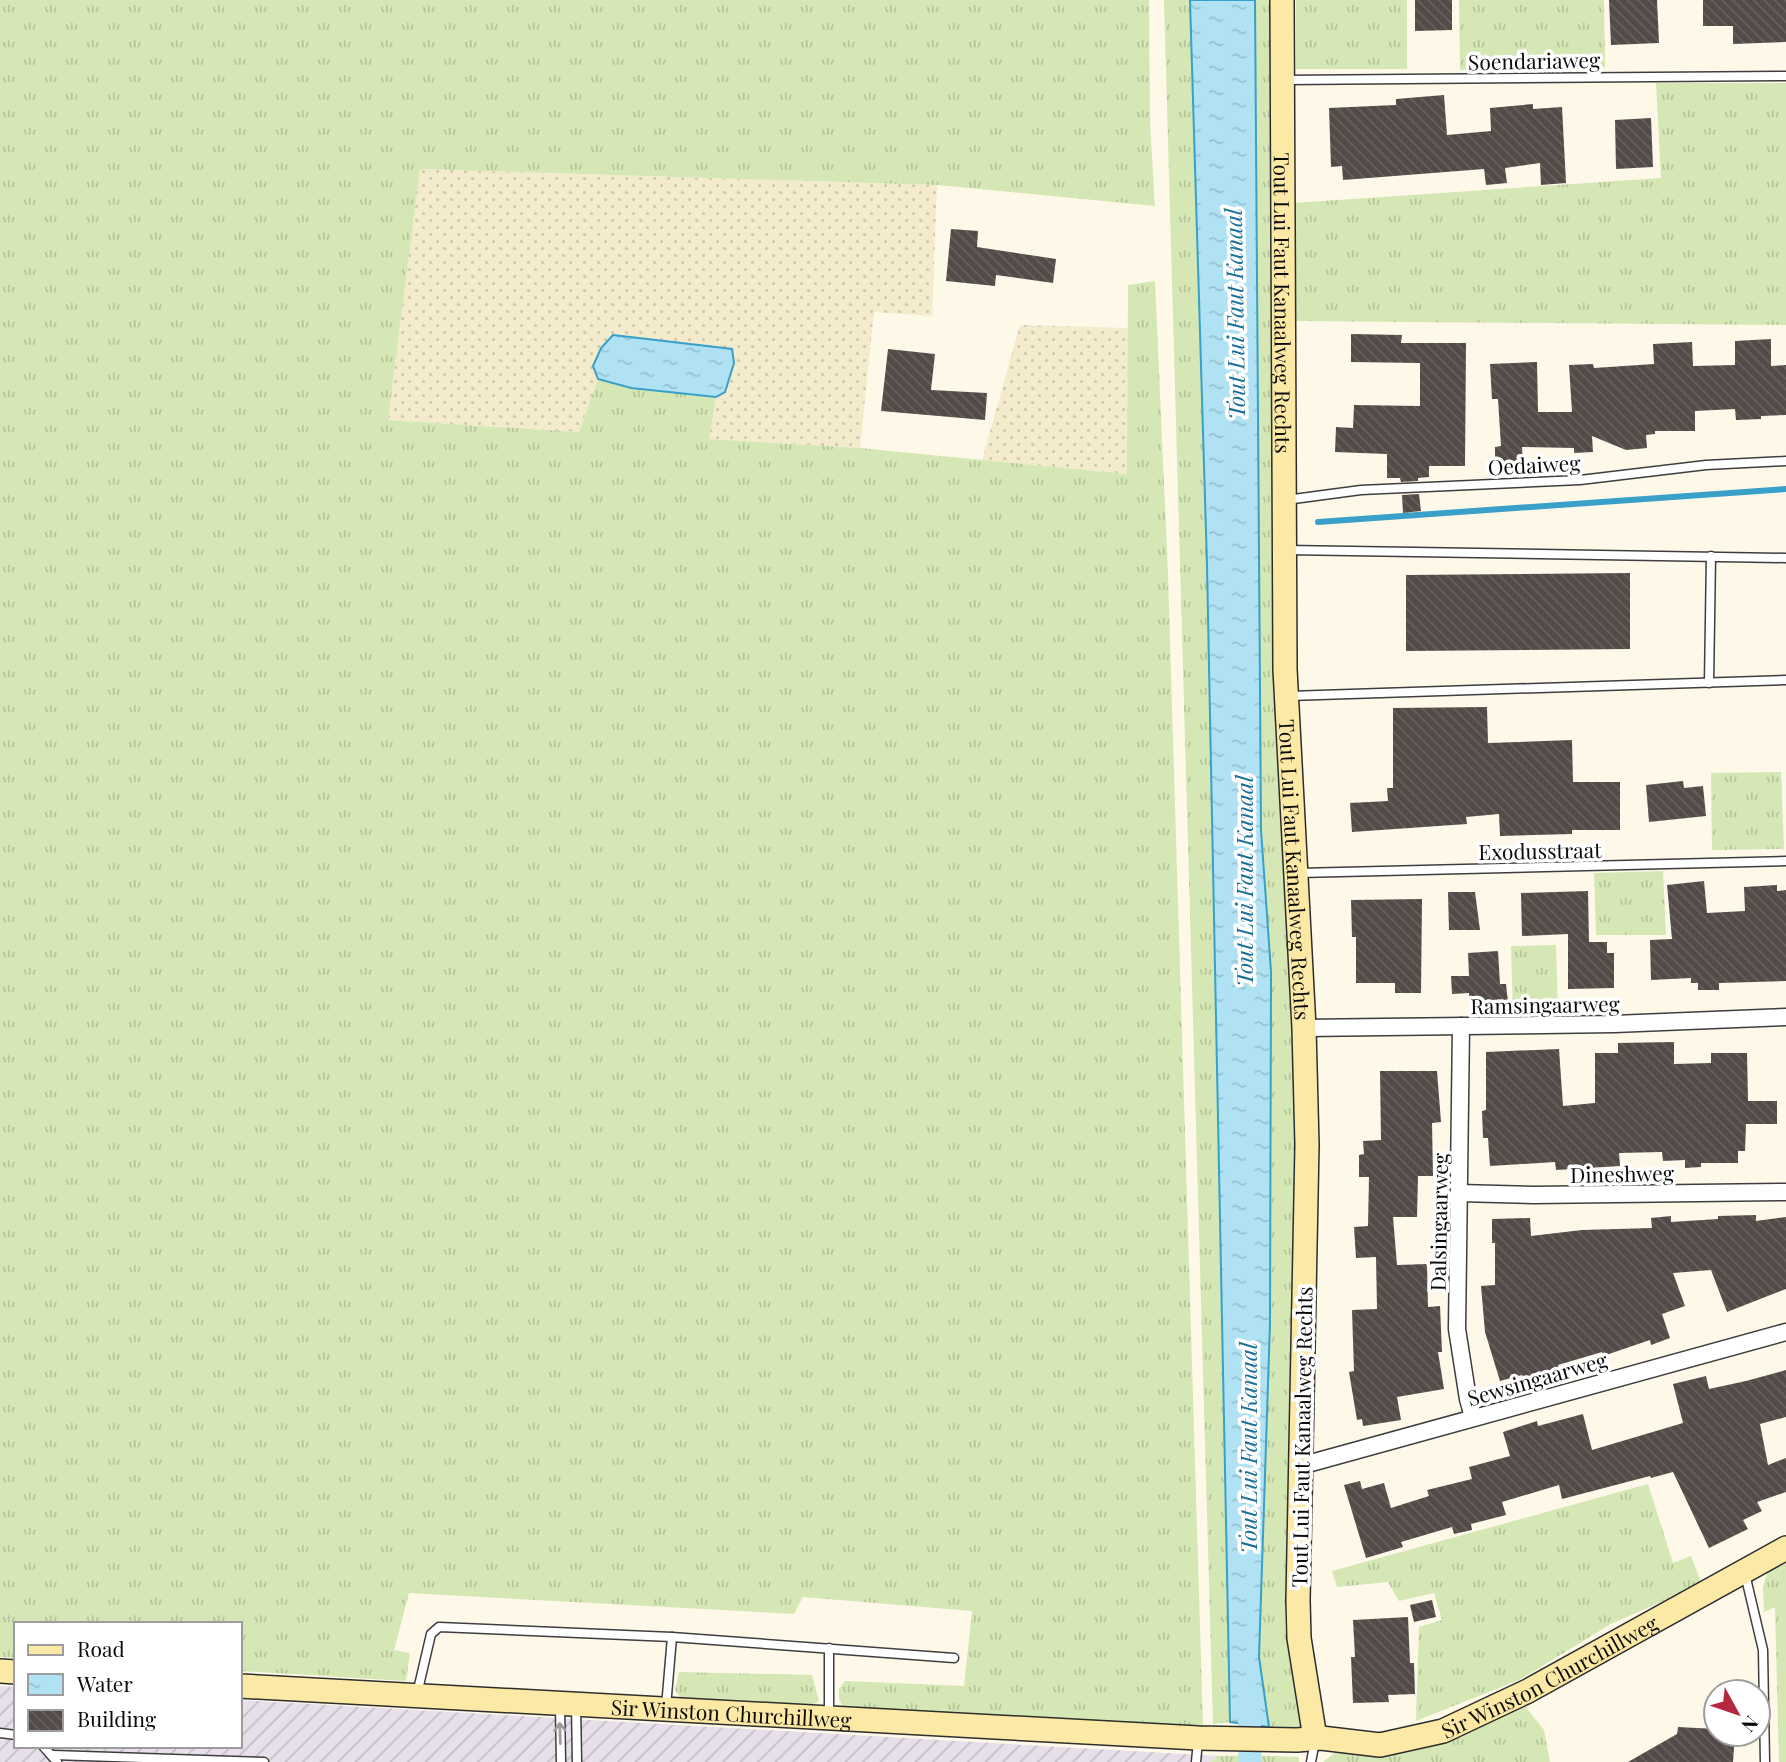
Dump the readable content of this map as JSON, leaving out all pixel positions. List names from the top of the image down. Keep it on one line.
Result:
{"streets":{"street":["Tout Lui Faut Kanaalweg Rechts","Ramsingaarweg","Dineshweg","Dalsingaarweg","Sewsingaarweg","Sir Winston Churchillweg"],"lane":["Soendariaweg","Oedaiweg","Exodusstraat"]},"crossings":[["Soendariaweg","Tout Lui Faut Kanaalweg Rechts"],["Tout Lui Faut Kanaalweg Rechts","Oedaiweg"],["Tout Lui Faut Kanaalweg Rechts","Exodusstraat"],["Tout Lui Faut Kanaalweg Rechts","Ramsingaarweg"],["Tout Lui Faut Kanaalweg Rechts","Sewsingaarweg"],["Tout Lui Faut Kanaalweg Rechts","Sir Winston Churchillweg"],["Ramsingaarweg","Dalsingaarweg"],["Dineshweg","Dalsingaarweg"],["Dalsingaarweg","Sewsingaarweg"]],"water":["Tout Lui Faut Kanaal"],"legend":["Road","Water","Building"],"north":"bottom right"}
